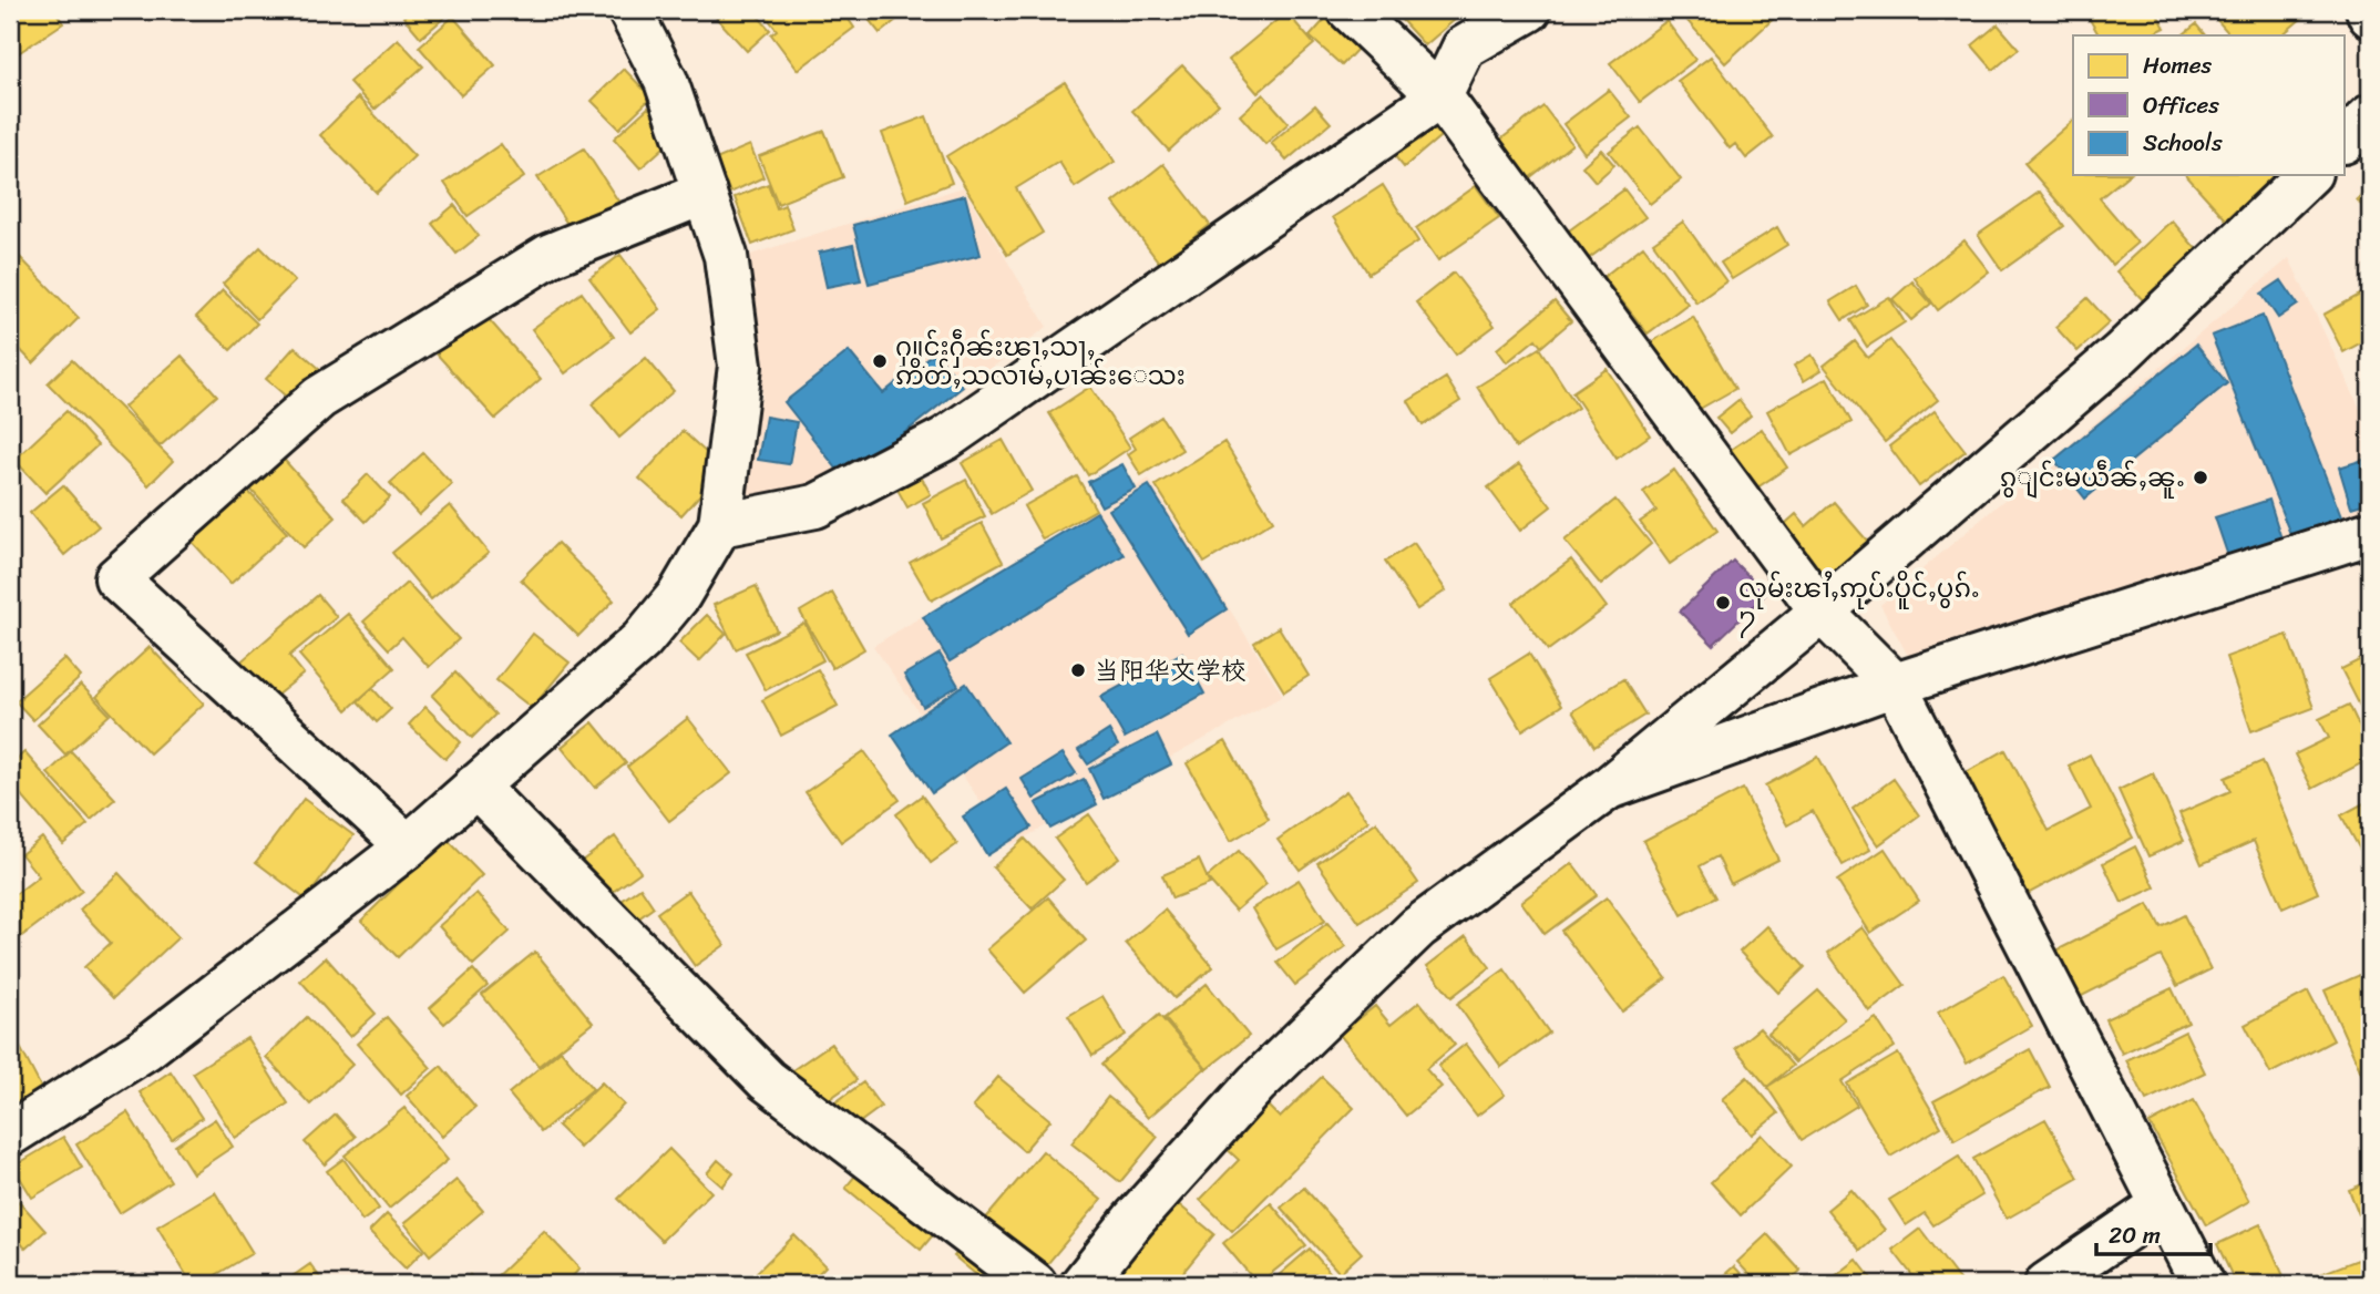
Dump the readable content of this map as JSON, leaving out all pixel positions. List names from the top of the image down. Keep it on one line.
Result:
{"places":["ႁူင်းႁဵၼ်းၽႃႇသႃႇ ဢိတ်ႇသလၢမ်ႇပၢၼ်းေသး","ၵွျင်းမယဵၼ်ႇၼူႉ","လုမ်းၽၢႆႇဢုပ်ႉပိူင်ႇပွၵ်ႉ ႒","当阳华文学校"],"legend":["Homes","Offices","Schools"],"scale_bar":"20 m"}
